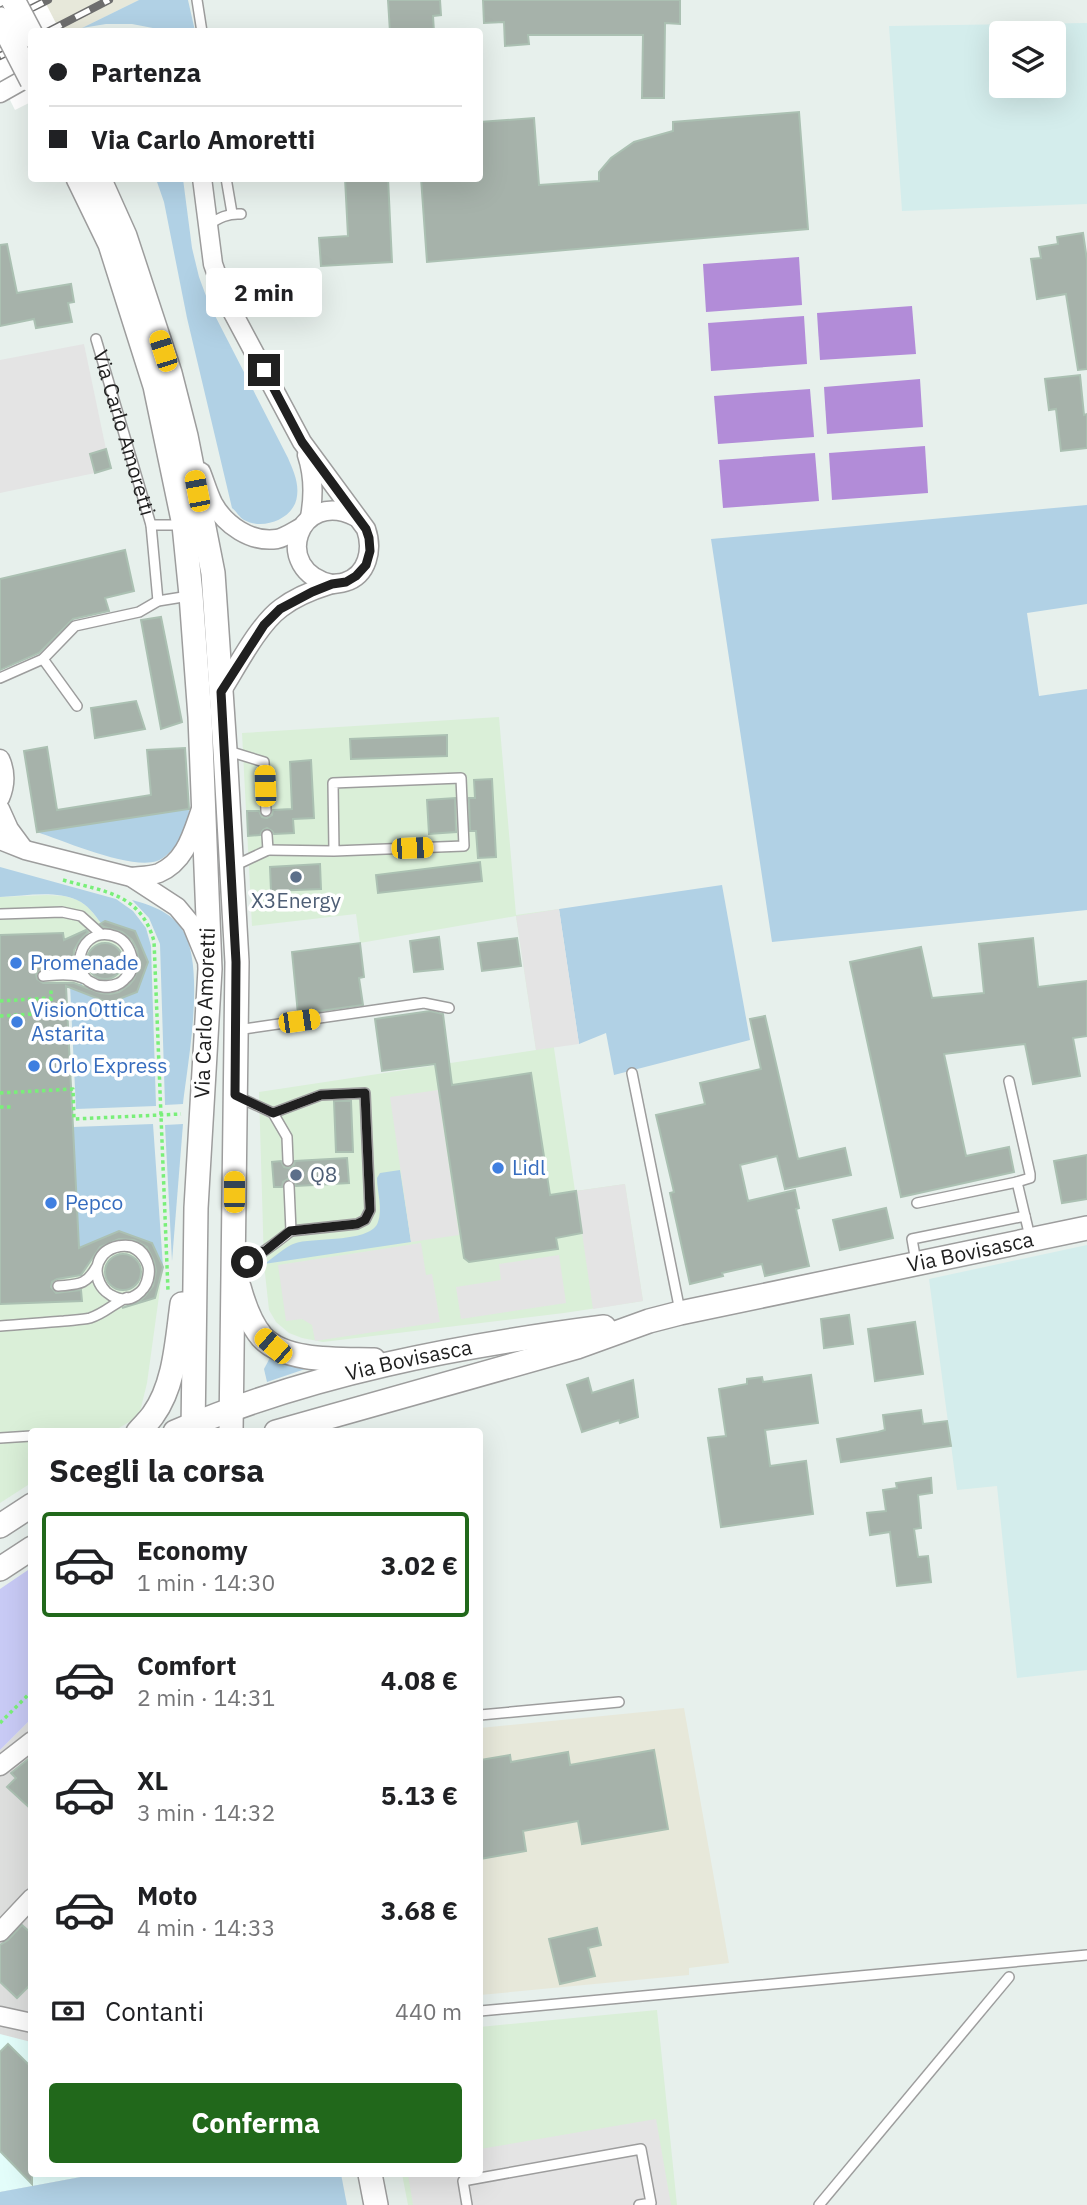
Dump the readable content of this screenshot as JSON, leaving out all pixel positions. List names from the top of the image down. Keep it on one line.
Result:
{"streets":{"street":["Via Carlo Amoretti","Via Bovisasca"]},"crossings":[["Via Carlo Amoretti","Via Bovisasca"]],"places":["X3Energy","Promenade","VisionOttica Astarita","Orlo Express","Lidl","Q8","Pepco"],"page":{"banner":["Partenza","Via Carlo Amoretti"],"bubble":"2 min","heading":"Scegli la corsa","list":[{"name":"Economy","note":"1 min · 14:30","value":"3.02 €"},{"name":"Comfort","note":"2 min · 14:31","value":"4.08 €"},{"name":"XL","note":"3 min · 14:32","value":"5.13 €"},{"name":"Moto","note":"4 min · 14:33","value":"3.68 €"}],"pay":["Contanti","440 m"],"buttons":"Conferma"}}
